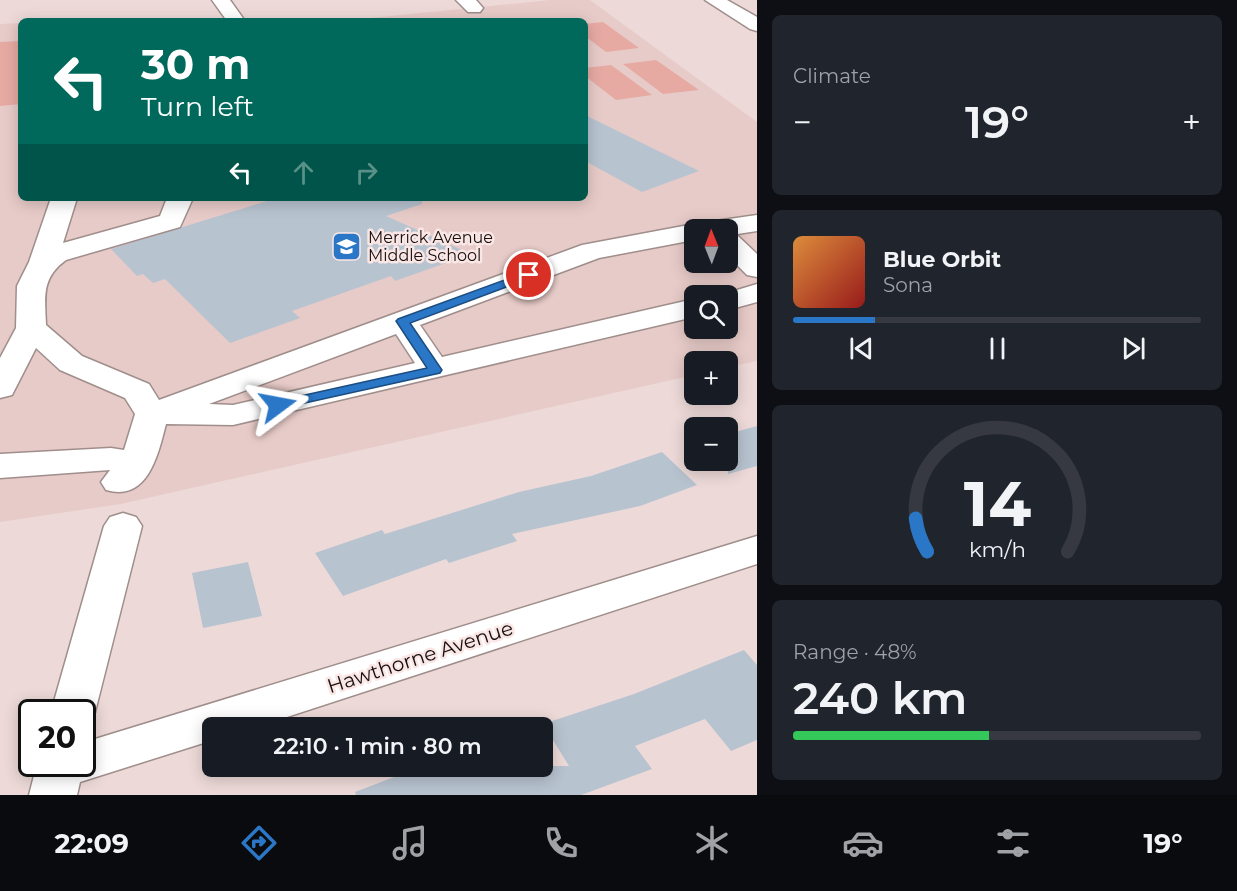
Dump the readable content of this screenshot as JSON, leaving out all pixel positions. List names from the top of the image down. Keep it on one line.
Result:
{"streets":{"street":["Hawthorne Avenue"]},"places":{"school or university":["Merrick Avenue Middle School"]},"north":"top","page":{"tile":["Climate",["Range · 48%","240 km"]],"turn":["30 m","Turn left"],"heat":["−","19°","+"],"map_buttons":["+","−"],"song":["Blue Orbit","Sona"],"limit":"20","trip":"22:10 · 1 min · 80 m","tabs":["22:09","19°"],"gauge":["14","km/h"]}}
